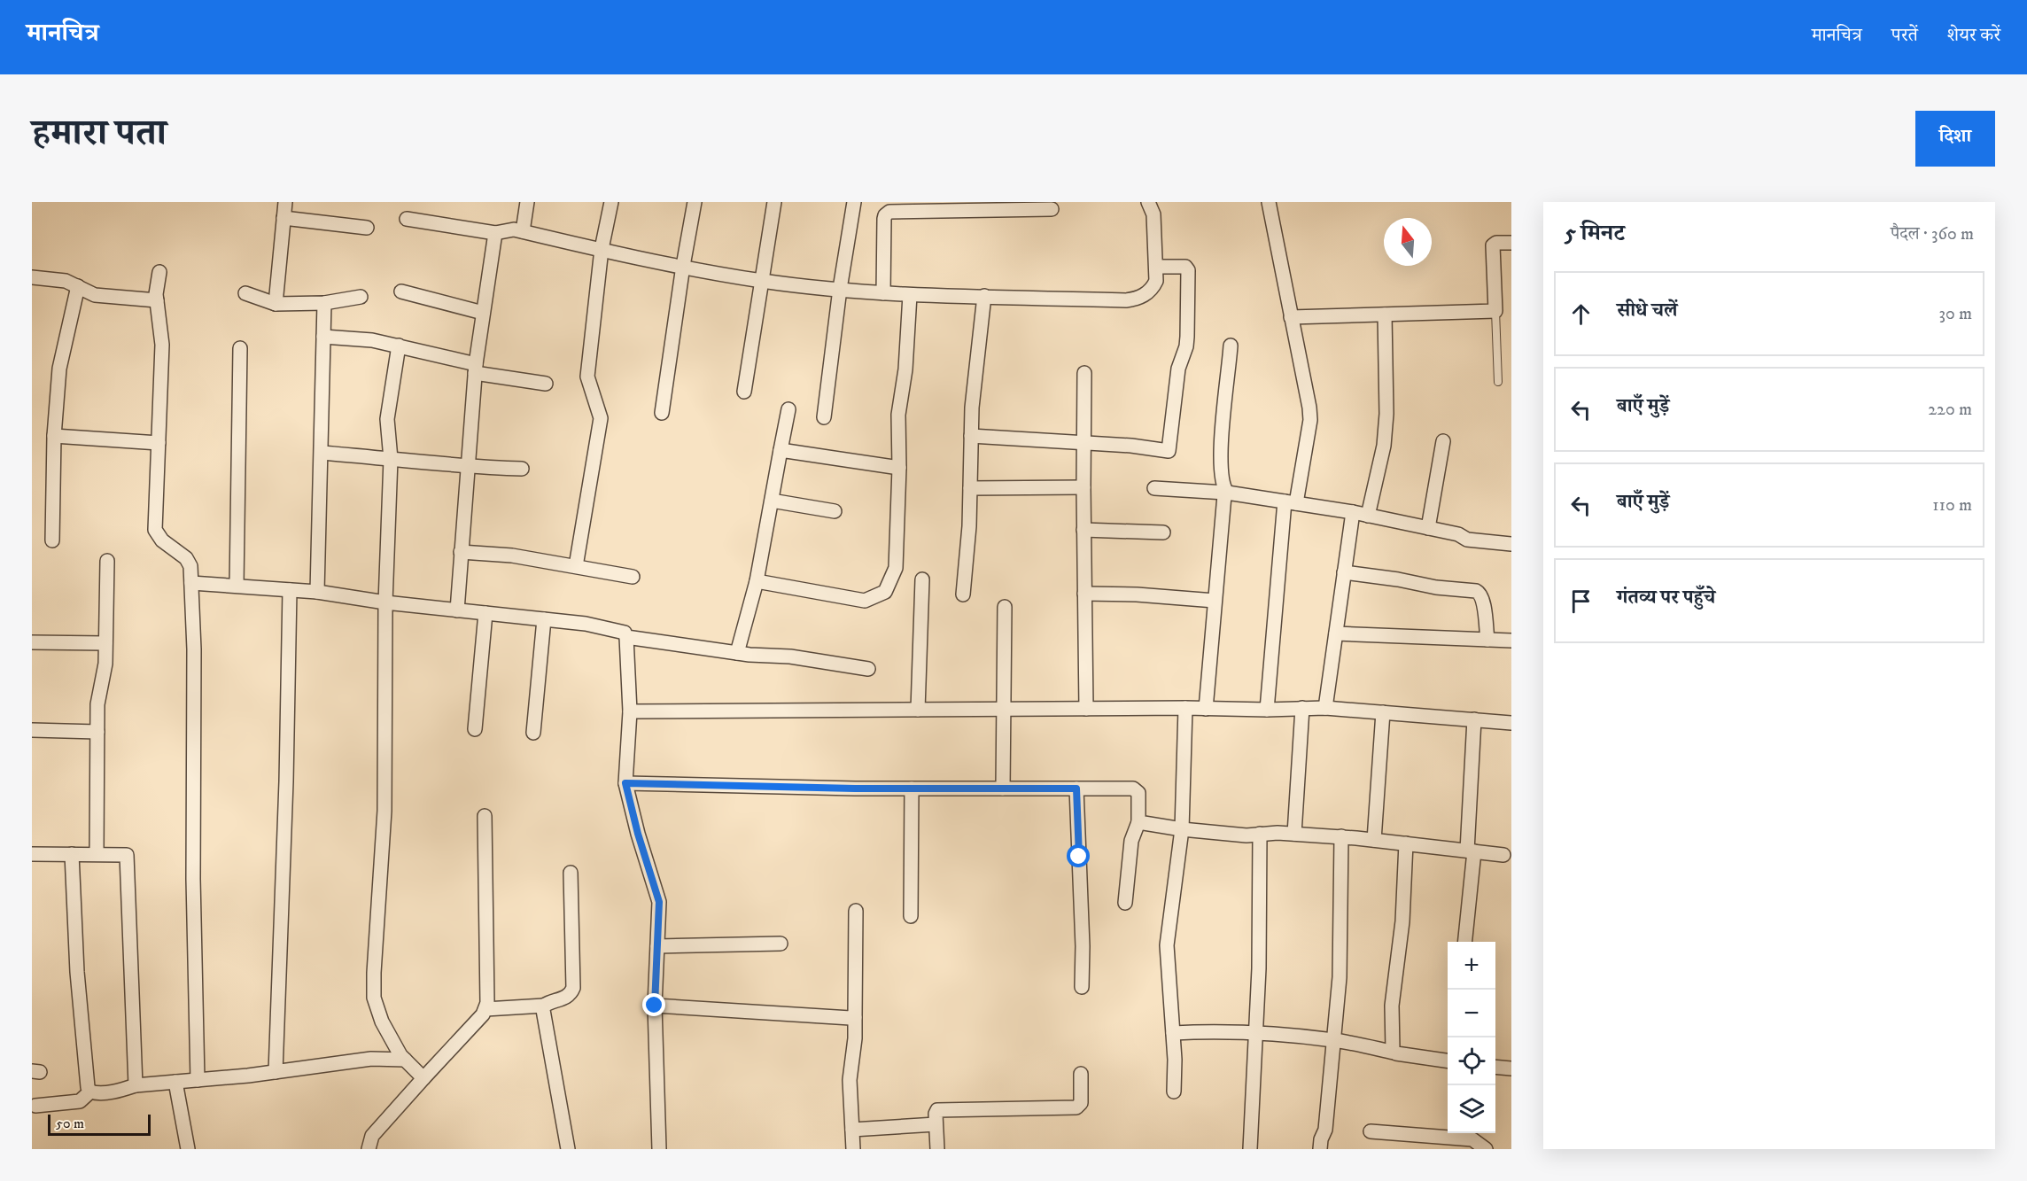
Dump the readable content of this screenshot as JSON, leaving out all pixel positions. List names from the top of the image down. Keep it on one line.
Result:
{"scale_bar":"50 m","north":"top","page":{"header":"मानचित्र","nav":["मानचित्र","परतें","शेयर करें"],"title":"हमारा पता","buttons":"दिशा","heading":["5 मिनट","पैदल · 360 m"],"list":[["सीधे चलें","30 m"],["बाएँ मुड़ें","220 m"],["बाएँ मुड़ें","110 m"],"गंतव्य पर पहुँचे"],"map_buttons":["+","−"],"scale":"50 m"}}
